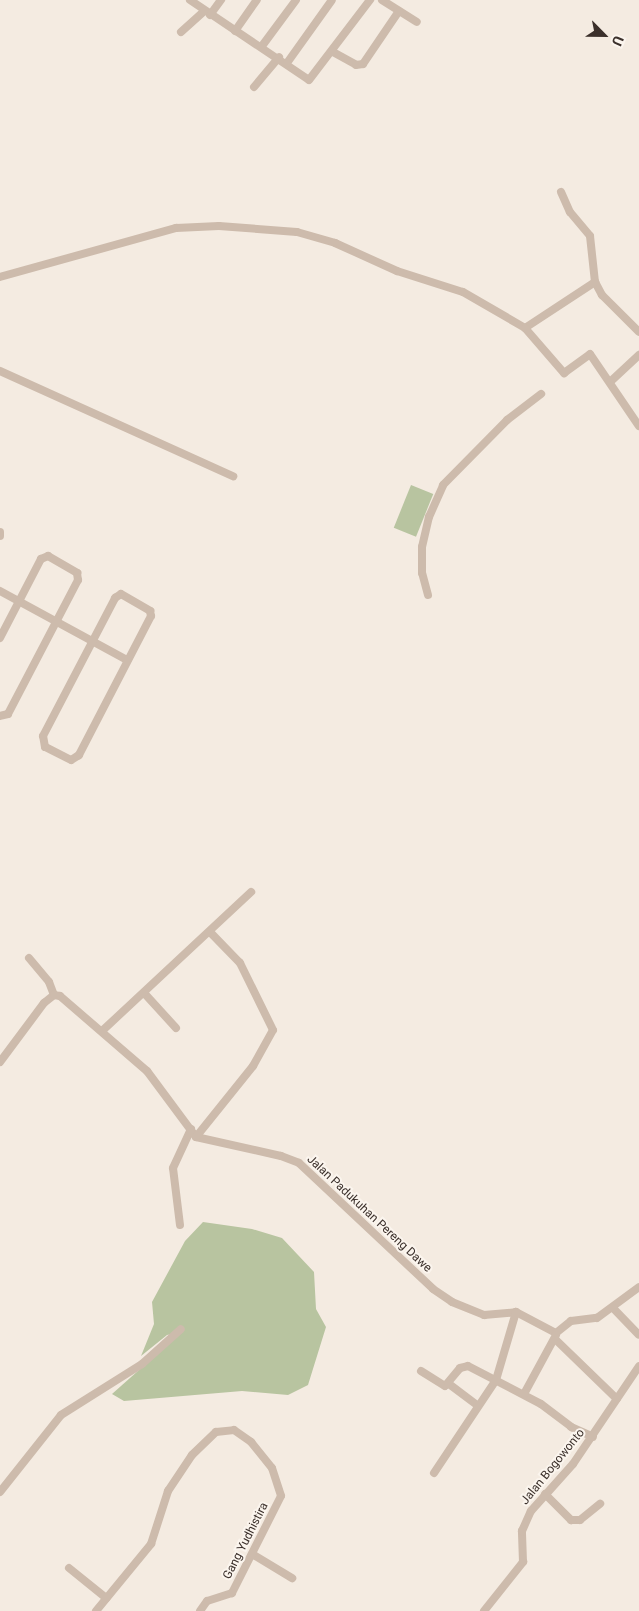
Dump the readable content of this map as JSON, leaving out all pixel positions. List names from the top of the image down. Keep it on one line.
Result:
{"streets":{"street":["Jalan Padukuhan Pereng Dawe","Jalan Bogowonto","Gang Yudhistira"]},"north":"bottom right"}
